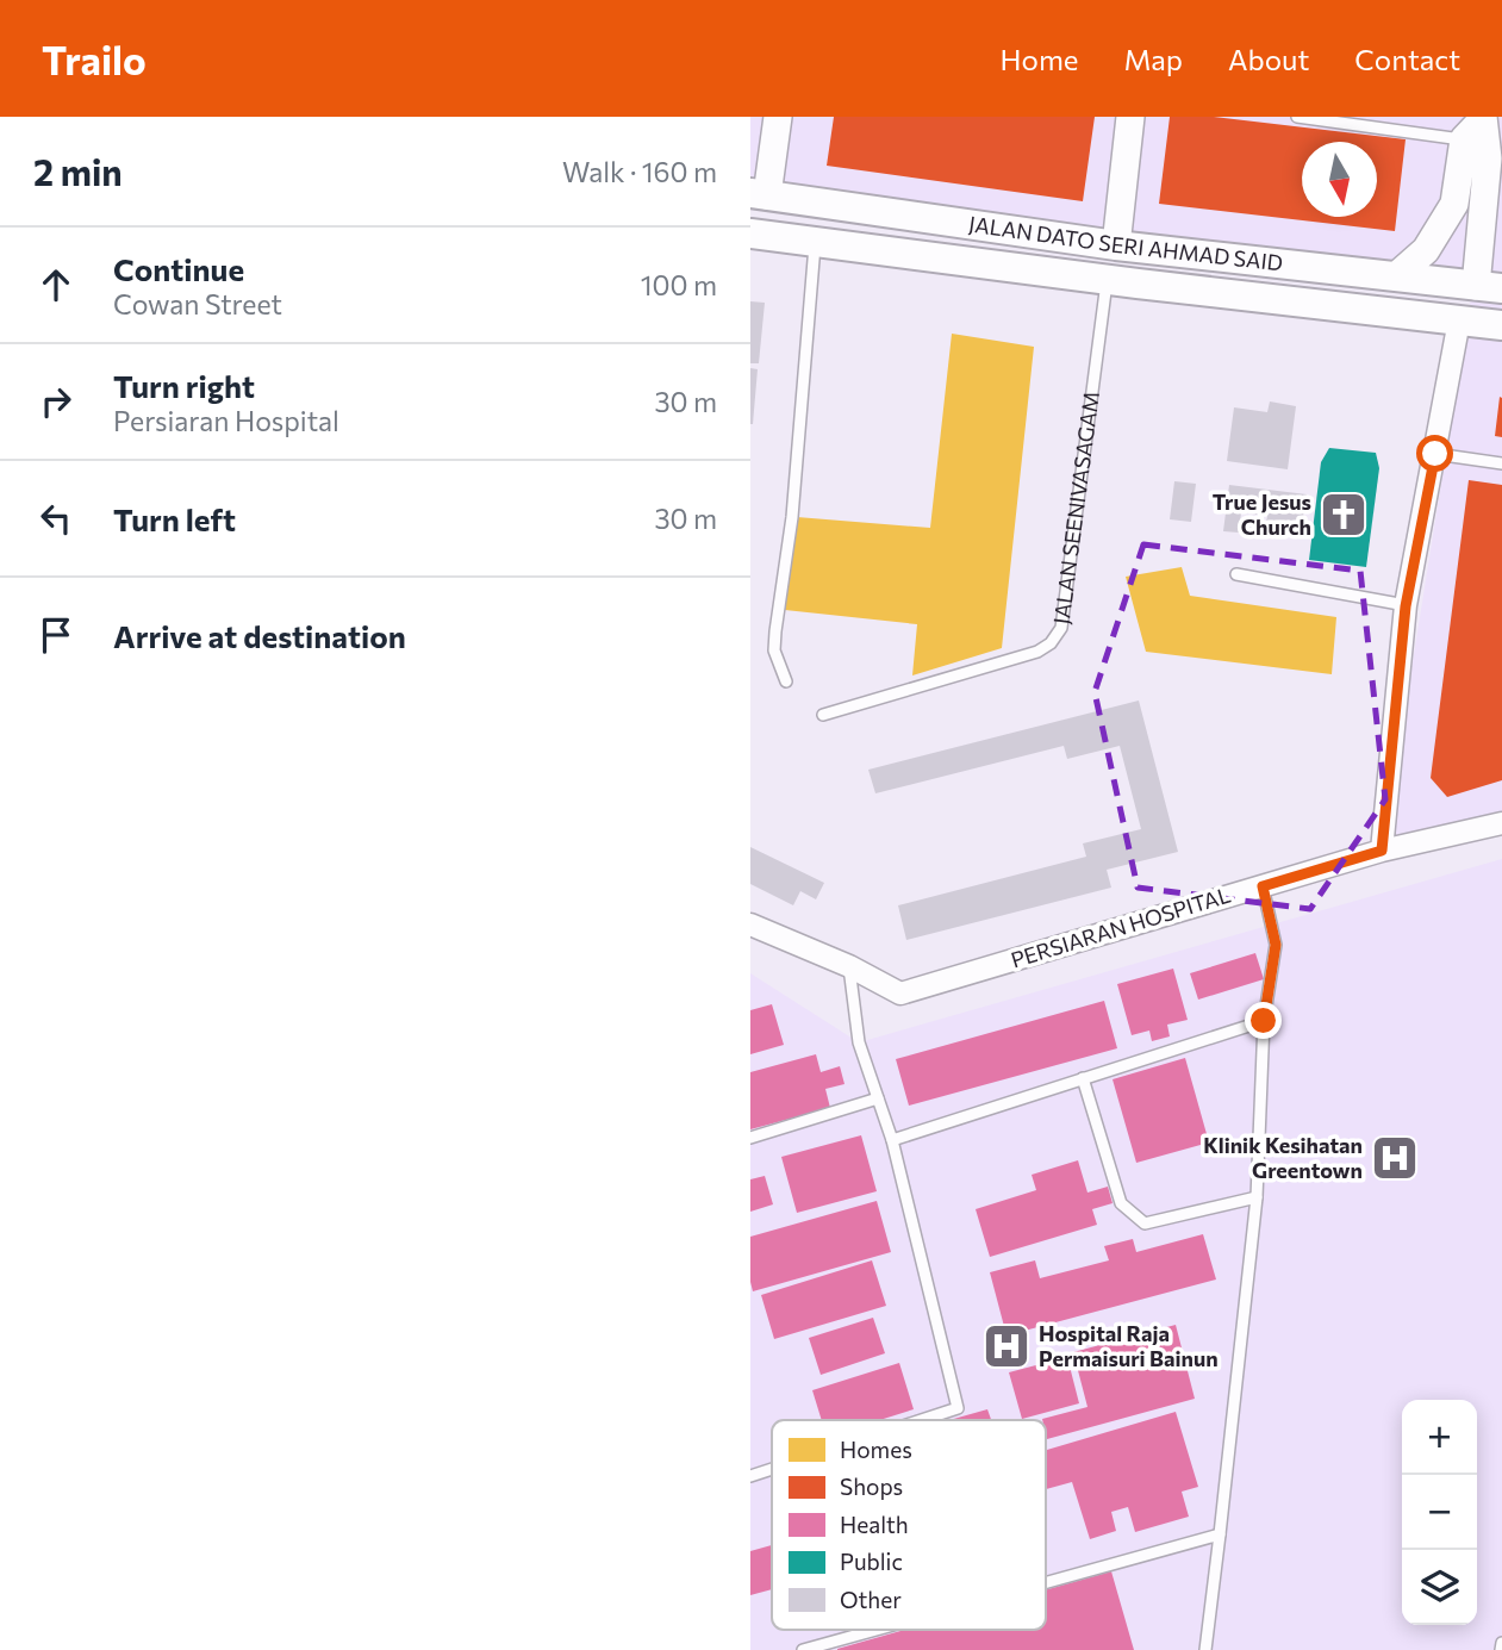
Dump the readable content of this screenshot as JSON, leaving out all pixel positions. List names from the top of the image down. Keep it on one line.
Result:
{"streets":{"main road":["JALAN DATO SERI AHMAD SAID"],"street":["PERSIARAN HOSPITAL"],"lane":["JALAN SEENIVASAGAM"]},"crossings":[["JALAN DATO SERI AHMAD SAID","JALAN SEENIVASAGAM"]],"places":{"church":["True Jesus Church"],"hospital":["Klinik Kesihatan Greentown","Hospital Raja Permaisuri Bainun"]},"legend":["Homes","Shops","Health","Public","Other"],"north":"bottom","page":{"header":"Trailo","nav":["Home","Map","About","Contact"],"heading":["2 min","Walk · 160 m"],"list":[["Continue","Cowan Street","100 m"],["Turn right","Persiaran Hospital","30 m"],["Turn left","30 m"],"Arrive at destination"],"map_buttons":["+","−"]}}
